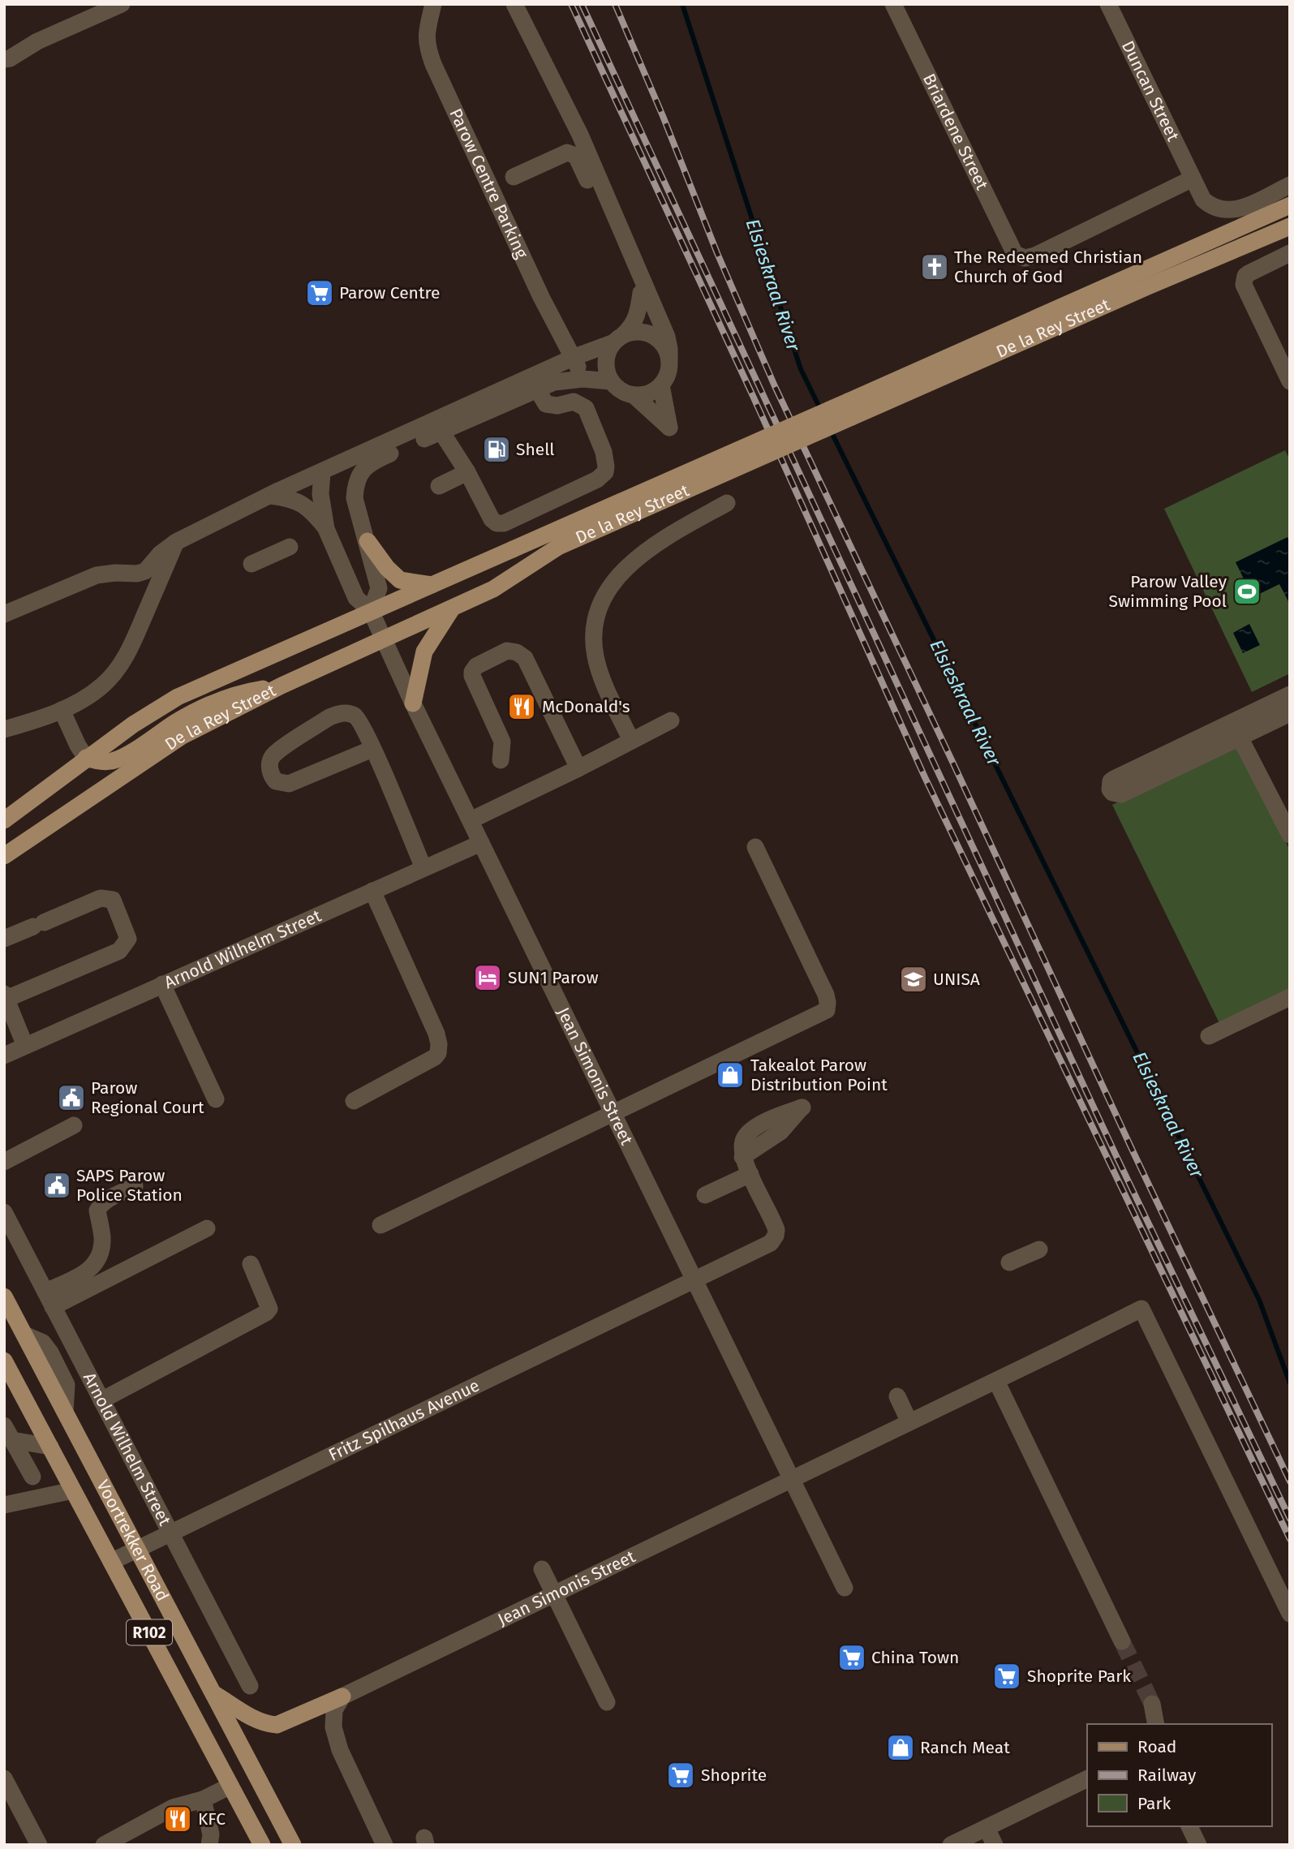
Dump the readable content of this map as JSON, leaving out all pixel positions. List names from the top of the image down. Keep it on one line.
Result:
{"streets":{"main road":["De la Rey Street","Voortrekker Road","R102"],"street":["Duncan Street","Briardene Street","Parow Centre Parking","Arnold Wilhelm Street","Jean Simonis Street","Fritz Spilhaus Avenue"]},"crossings":[["Duncan Street","Briardene Street"],["De la Rey Street","Jean Simonis Street"],["Arnold Wilhelm Street","Jean Simonis Street"],["Arnold Wilhelm Street","Fritz Spilhaus Avenue"],["Jean Simonis Street","Fritz Spilhaus Avenue"],["Fritz Spilhaus Avenue","Voortrekker Road"]],"water":["Elsieskraal River"],"places":{"church":["The Redeemed Christian Church of God"],"supermarket":["Parow Centre","China Town","Shoprite Park","Shoprite"],"fuel station":["Shell"],"sports":["Parow Valley Swimming Pool"],"restaurant":["McDonald's","KFC"],"hotel":["SUN1 Parow"],"school or university":["UNISA"],"shop":["Takealot Parow Distribution Point","Ranch Meat"],"public building":["Parow Regional Court","SAPS Parow Police Station"]},"legend":["Road","Railway","Park"]}
